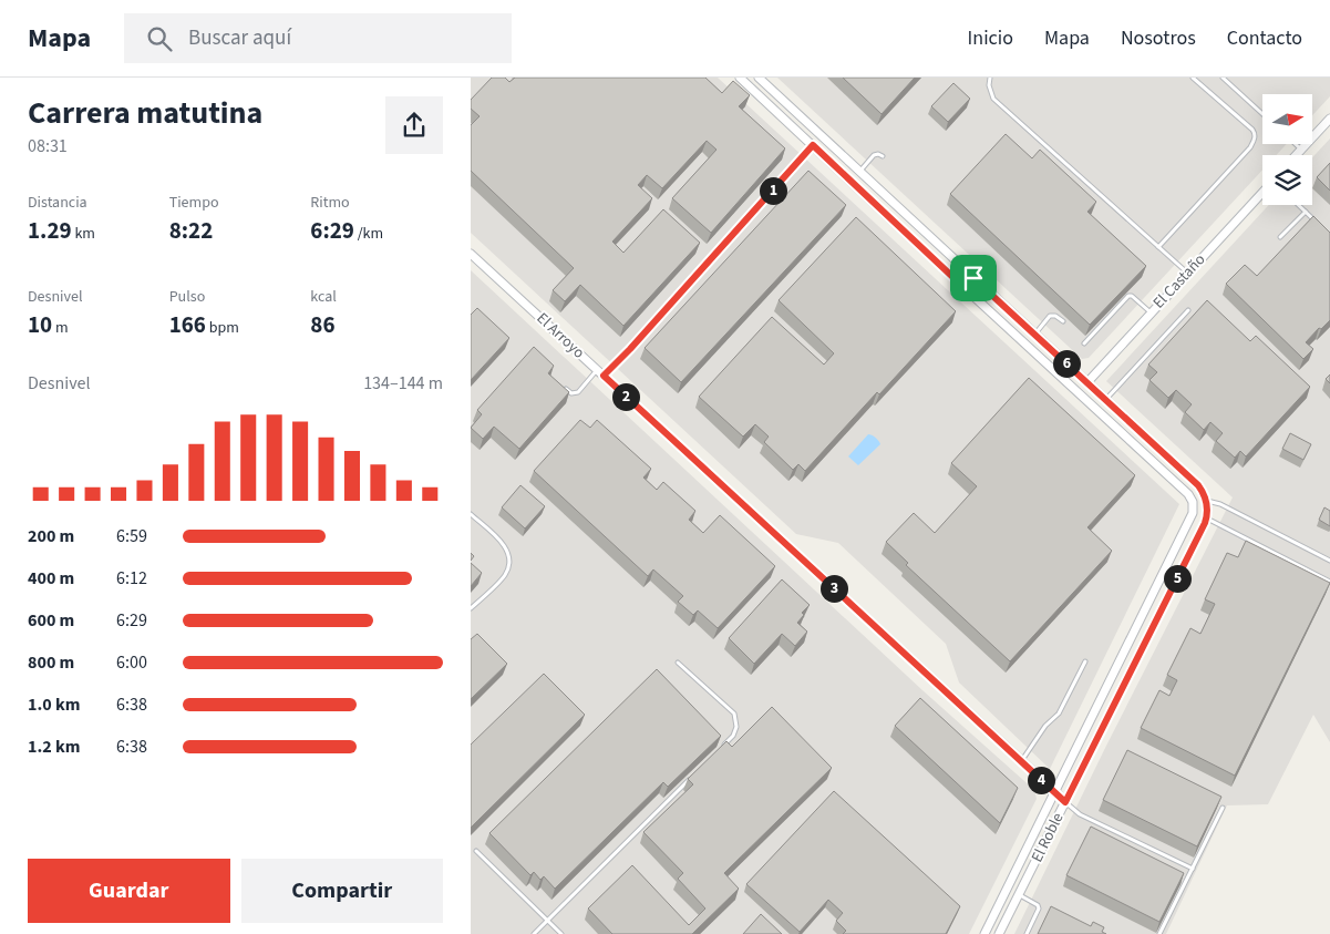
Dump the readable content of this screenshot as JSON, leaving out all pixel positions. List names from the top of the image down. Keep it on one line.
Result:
{"streets":{"street":["El Castaño","El Arroyo","El Roble"]},"crossings":[["El Arroyo","El Roble"]],"north":"right","page":{"header":"Mapa","search":"Buscar aquí","nav":["Inicio","Mapa","Nosotros","Contacto"],"heading":["Carrera matutina","08:31"],"stats":[["Distancia","1.29 km"],["Tiempo","8:22"],["Ritmo","6:29 /km"],["Desnivel","10 m"],["Pulso","166 bpm"],["kcal","86"]],"pins":["1","6","2","5","3","4"],"chart":["Desnivel","134–144 m"],"list":[{"name":"200 m","note":"6:59"},{"name":"400 m","note":"6:12"},{"name":"600 m","note":"6:29"},{"name":"800 m","note":"6:00"},{"name":"1.0 km","note":"6:38"},{"name":"1.2 km","note":"6:38"}],"buttons":["Guardar","Compartir"]}}
